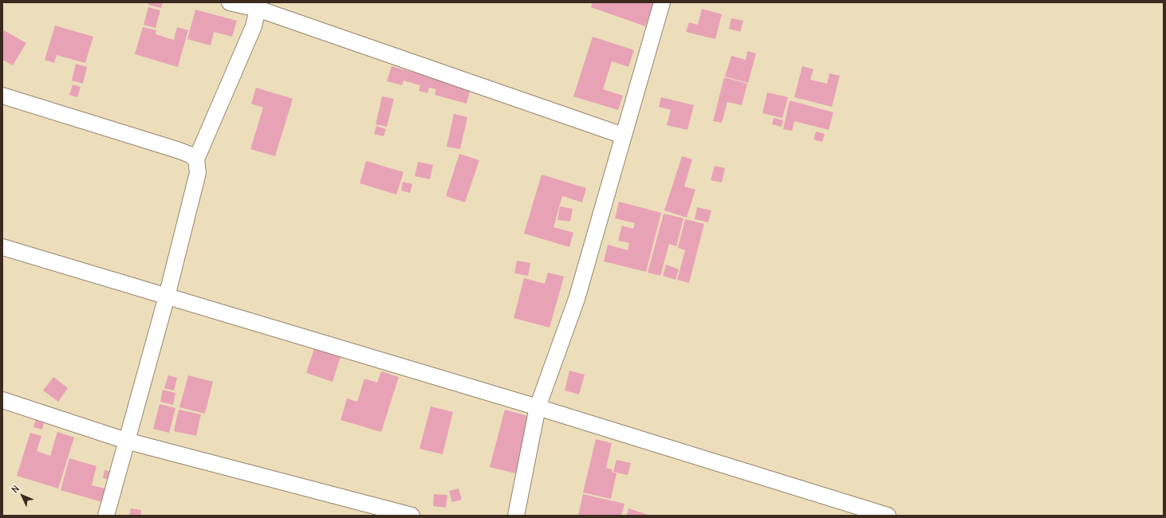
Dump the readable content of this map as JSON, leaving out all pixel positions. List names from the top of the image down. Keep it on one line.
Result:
{"north":"top left"}
